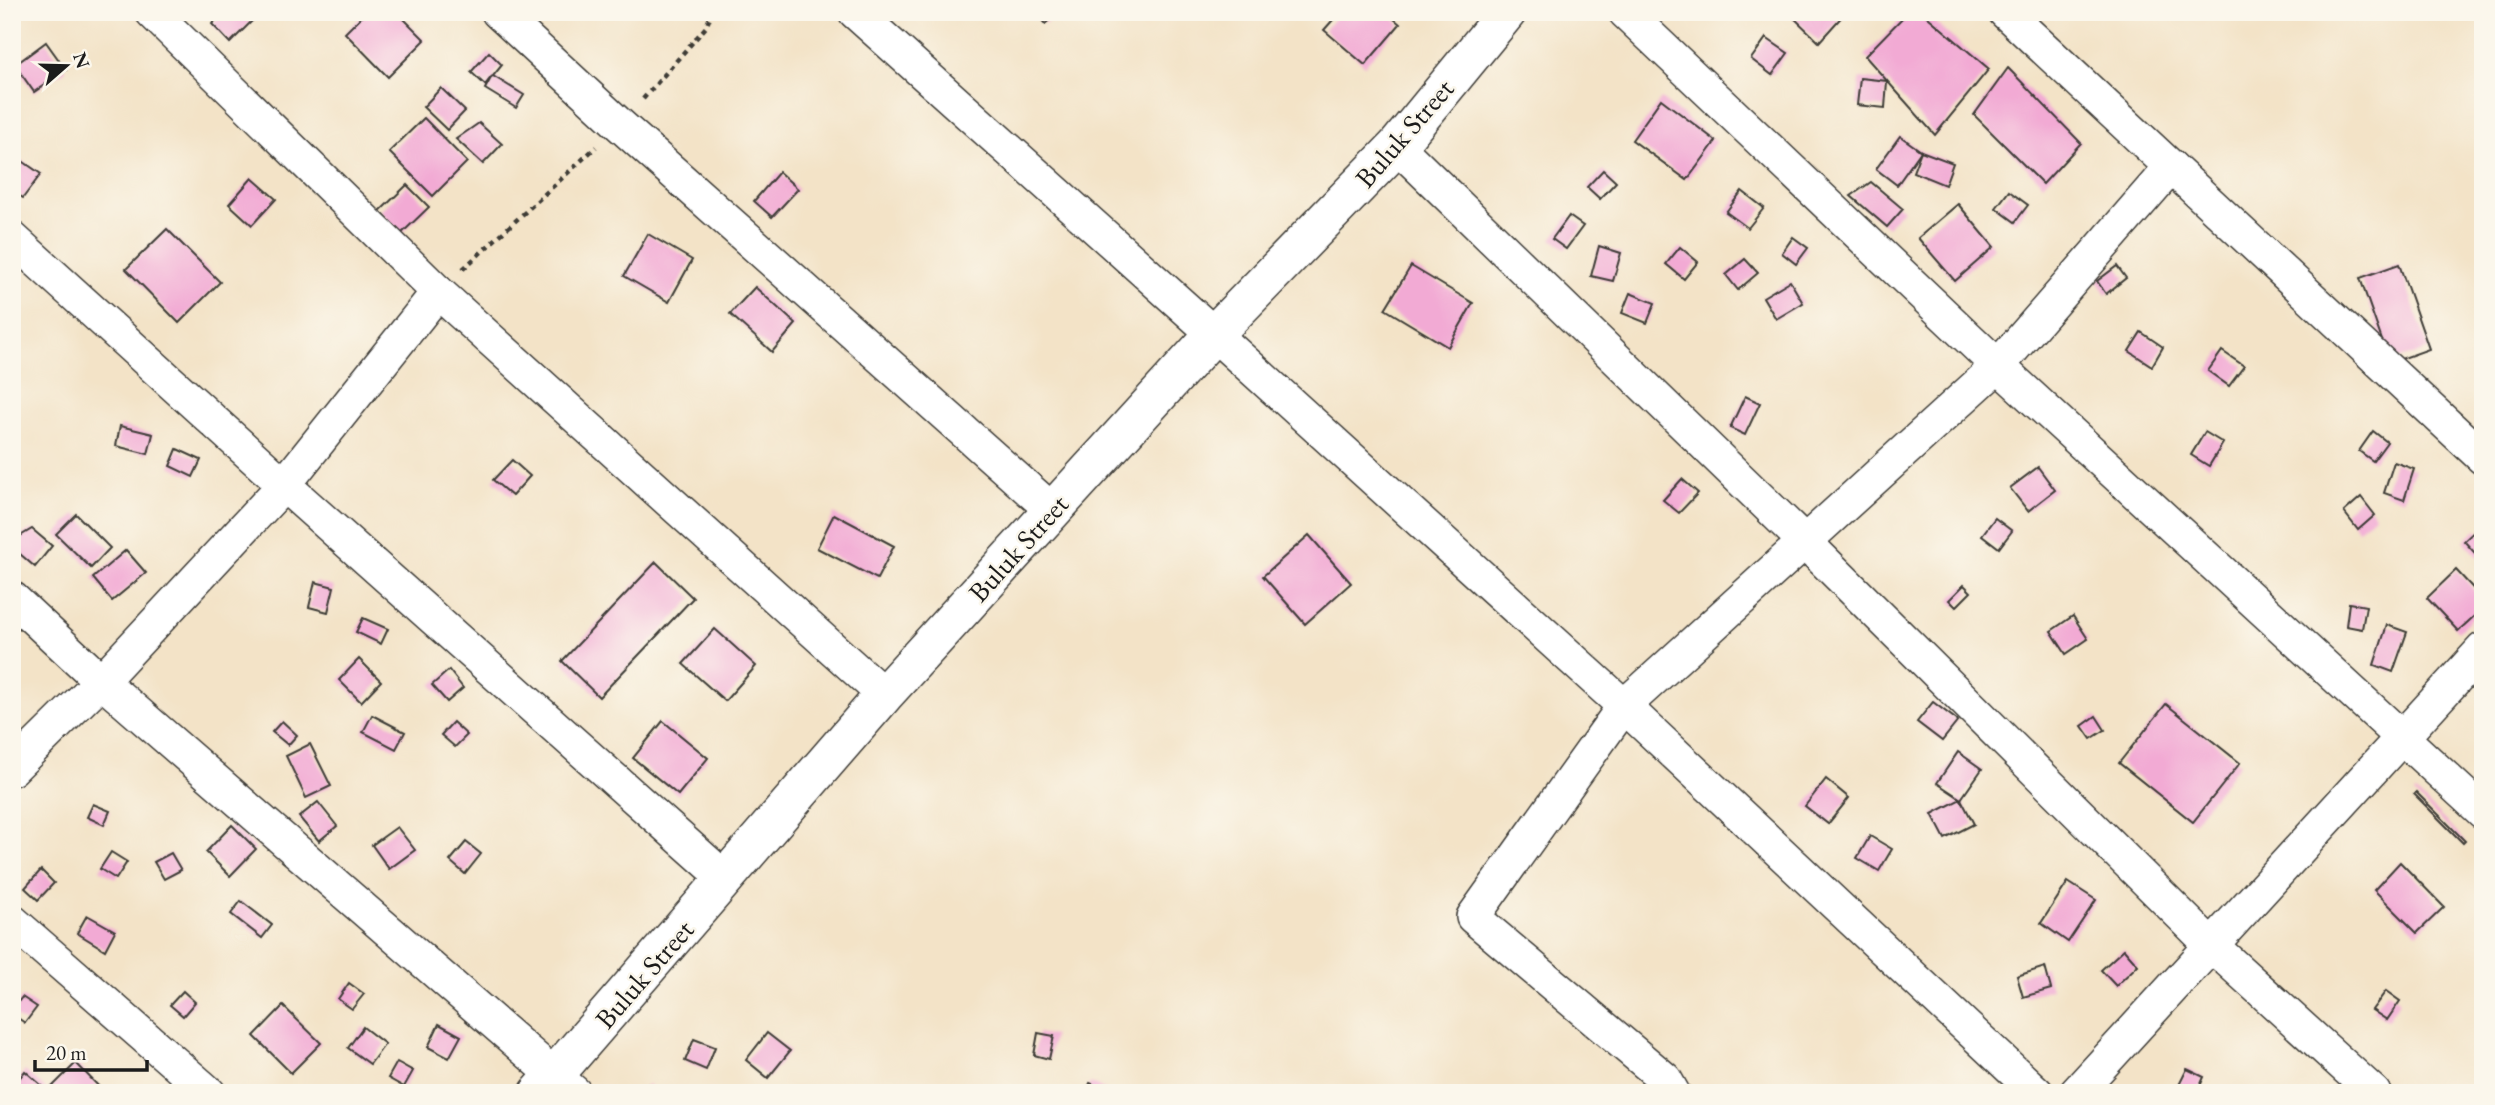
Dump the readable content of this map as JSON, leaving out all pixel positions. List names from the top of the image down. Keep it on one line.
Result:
{"streets":{"street":["Buluk Street"]},"scale_bar":"20 m","north":"right"}
